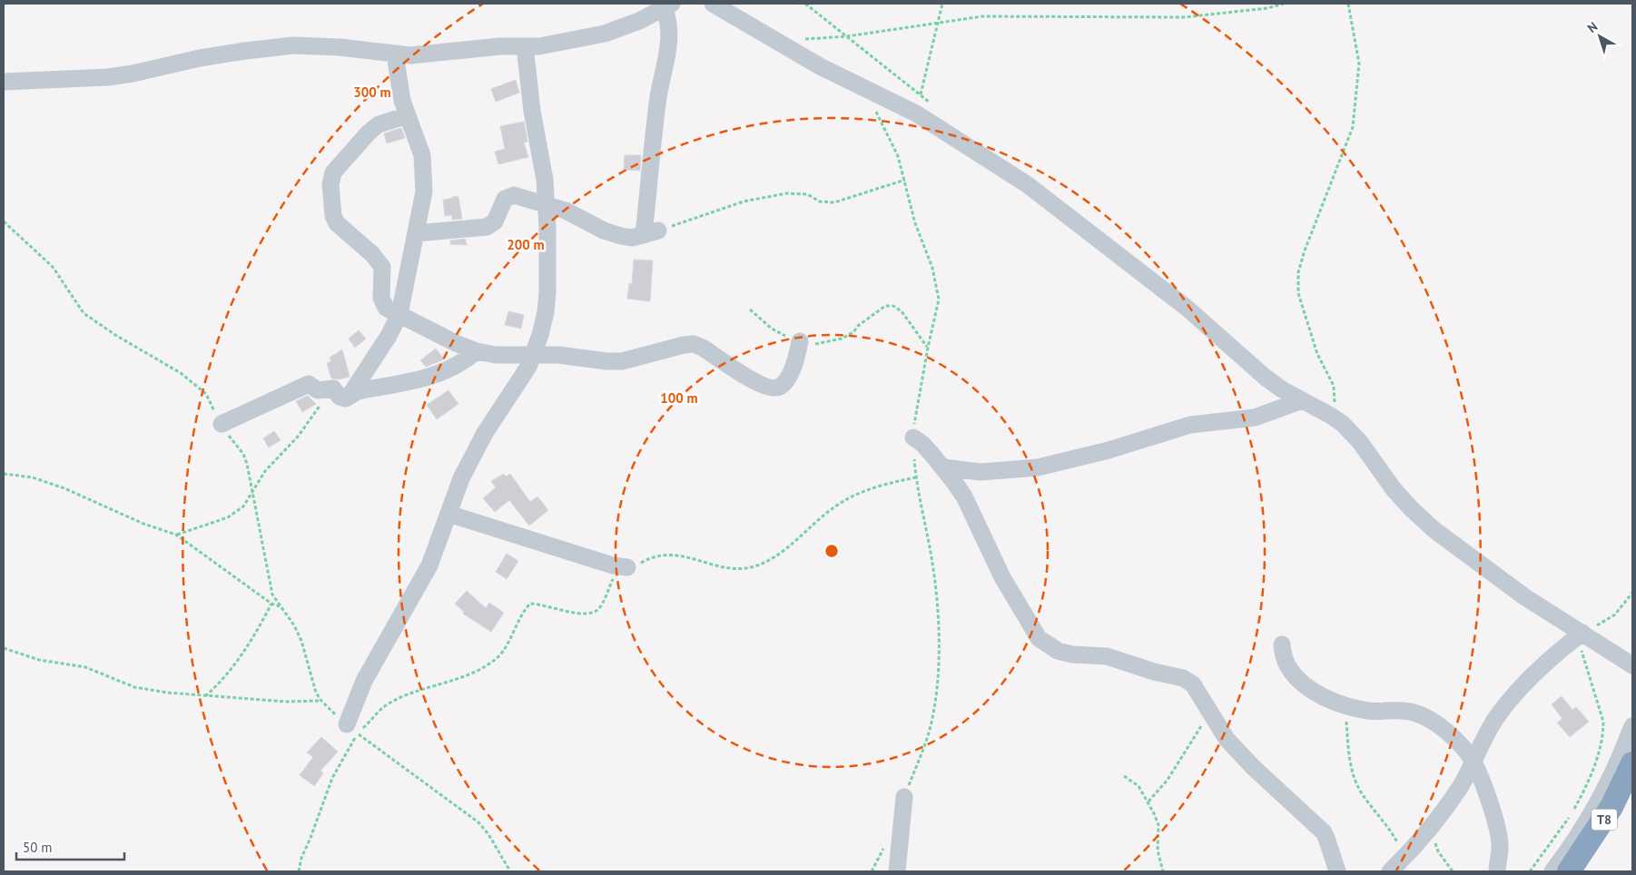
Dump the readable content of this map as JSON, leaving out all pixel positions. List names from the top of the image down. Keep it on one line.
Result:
{"streets":{"highway":["T8"]},"scale_bar":"50 m","north":"top left","rings":["300 m","200 m","100 m"]}
